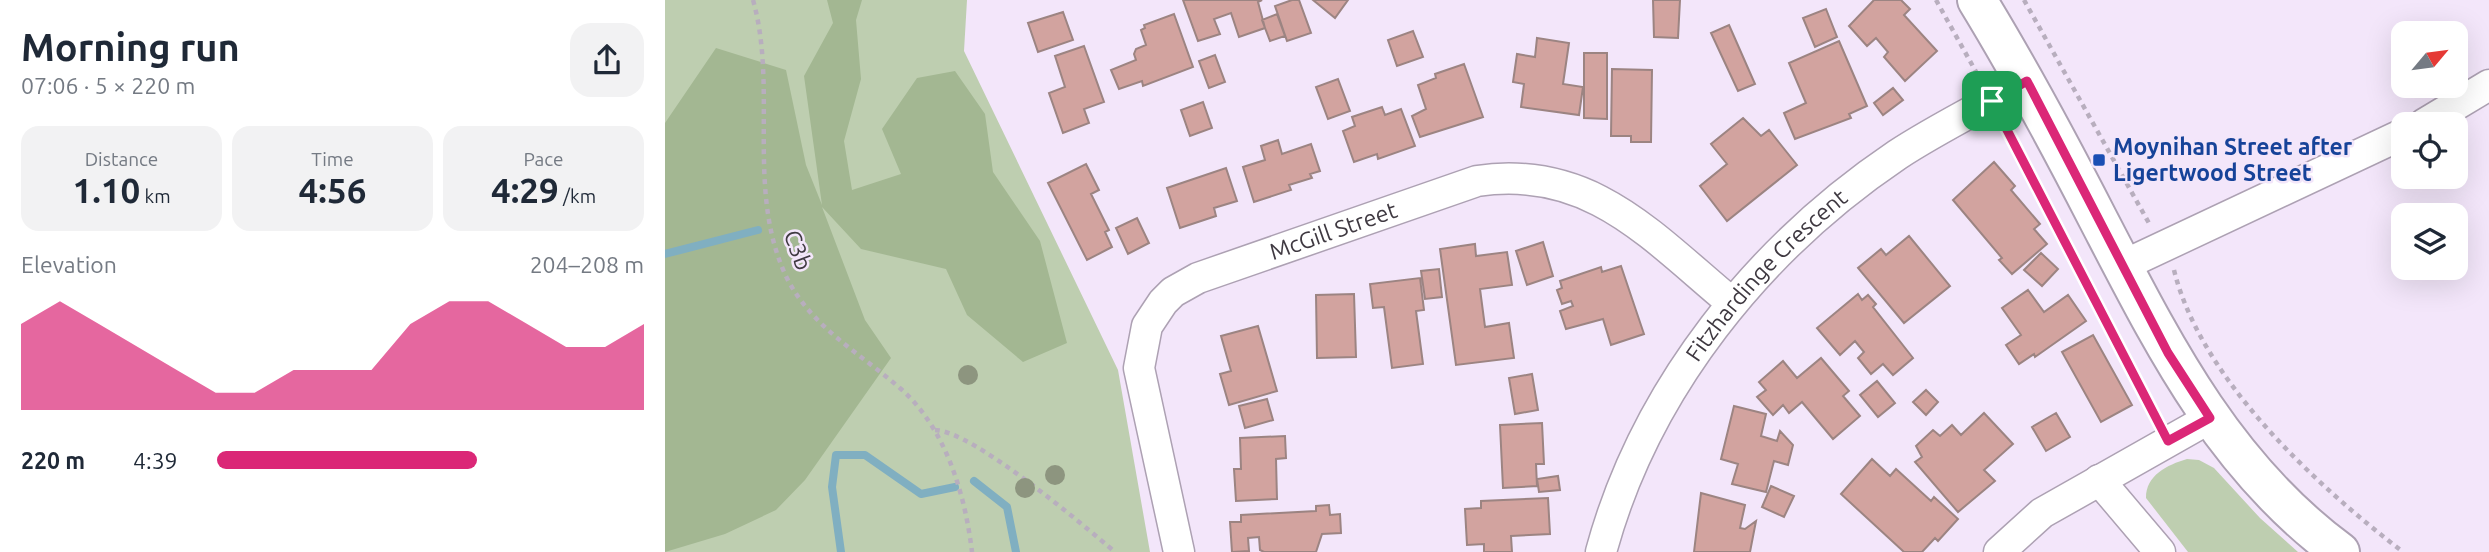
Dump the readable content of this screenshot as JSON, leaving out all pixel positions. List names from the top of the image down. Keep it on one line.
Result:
{"streets":{"street":["McGill Street","Fitzhardinge Crescent"],"path":["C3b"]},"crossings":[["McGill Street","Fitzhardinge Crescent"]],"places":{"transit":["Moynihan Street after Ligertwood Street"]},"north":"top right","page":{"heading":["Morning run","07:06 · 5 × 220 m"],"stats":[["Distance","1.10 km"],["Time","4:56"],["Pace","4:29 /km"]],"chart":["Elevation","204–208 m"],"list":[{"name":"220 m","note":"4:39"}]}}
